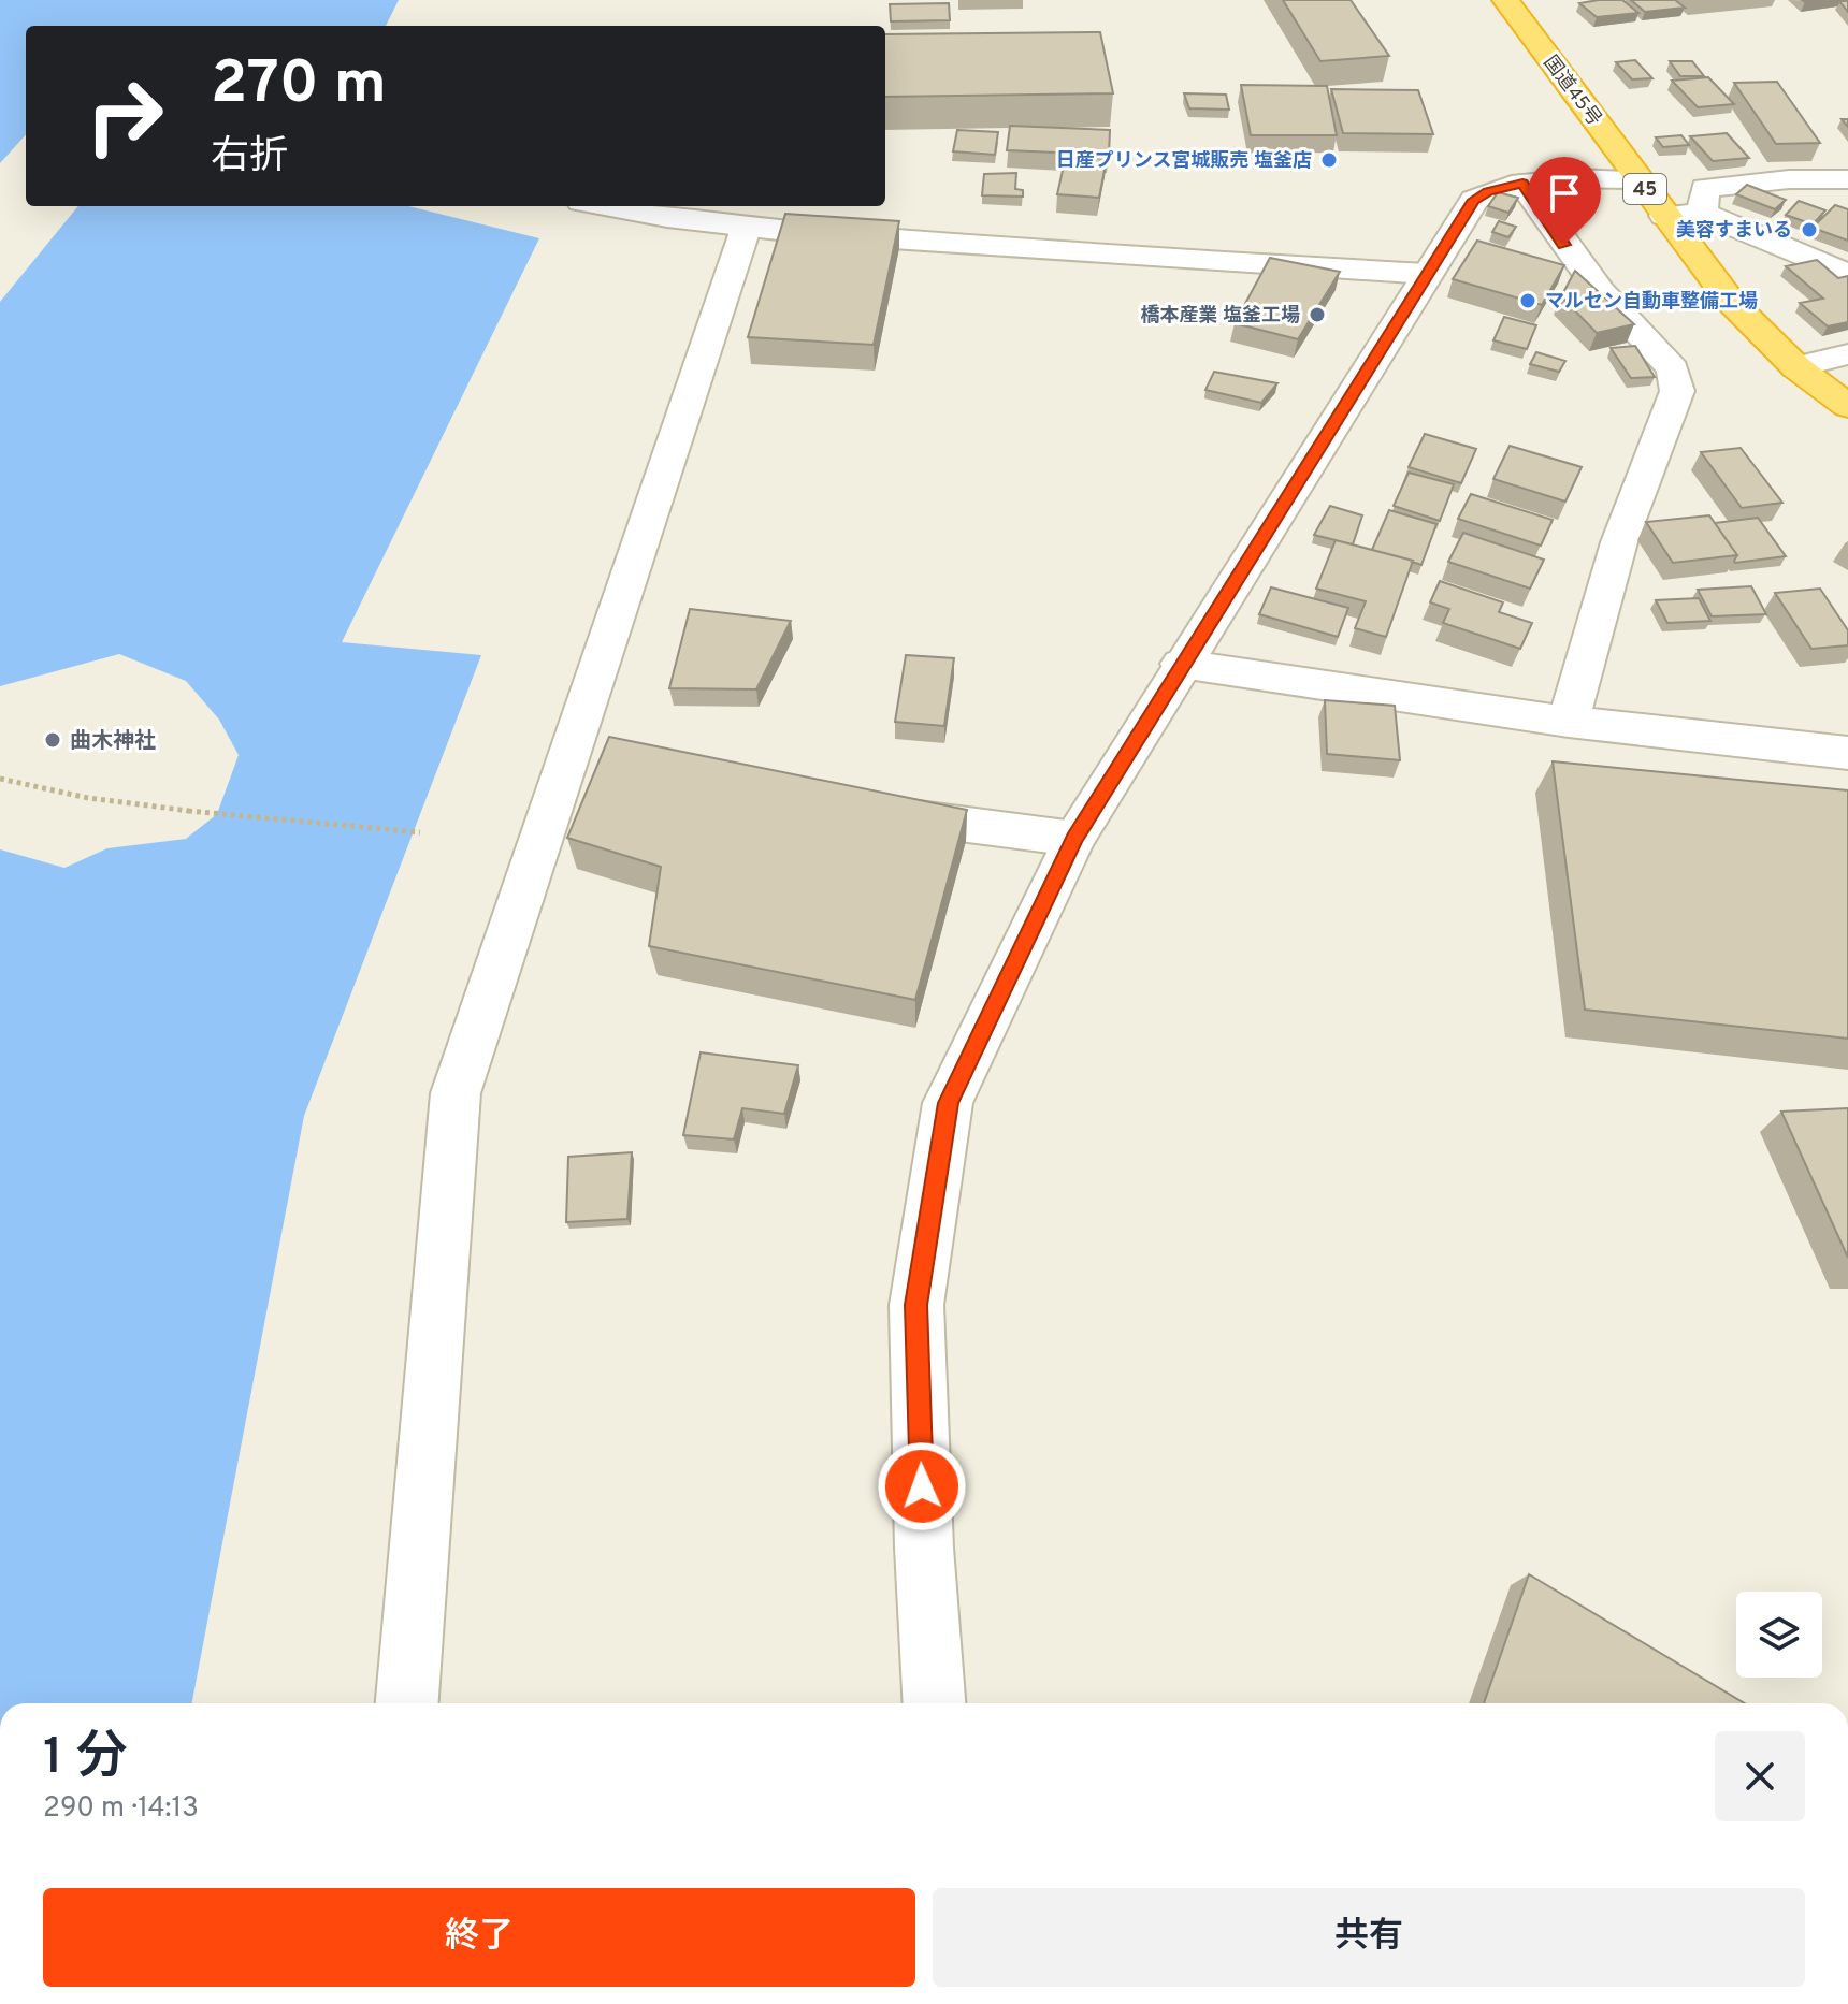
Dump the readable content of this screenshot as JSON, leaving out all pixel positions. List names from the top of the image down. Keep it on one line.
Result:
{"streets":{"highway":["国道45号","45"]},"places":["日産プリンス宮城販売 塩釜店","美容すまいる","マルセン自動車整備工場","橋本産業 塩釜工場","曲木神社"],"page":{"turn":["270 m","右折"],"heading":["1 分","290 m · 14:13"],"buttons":["終了","共有"]}}
